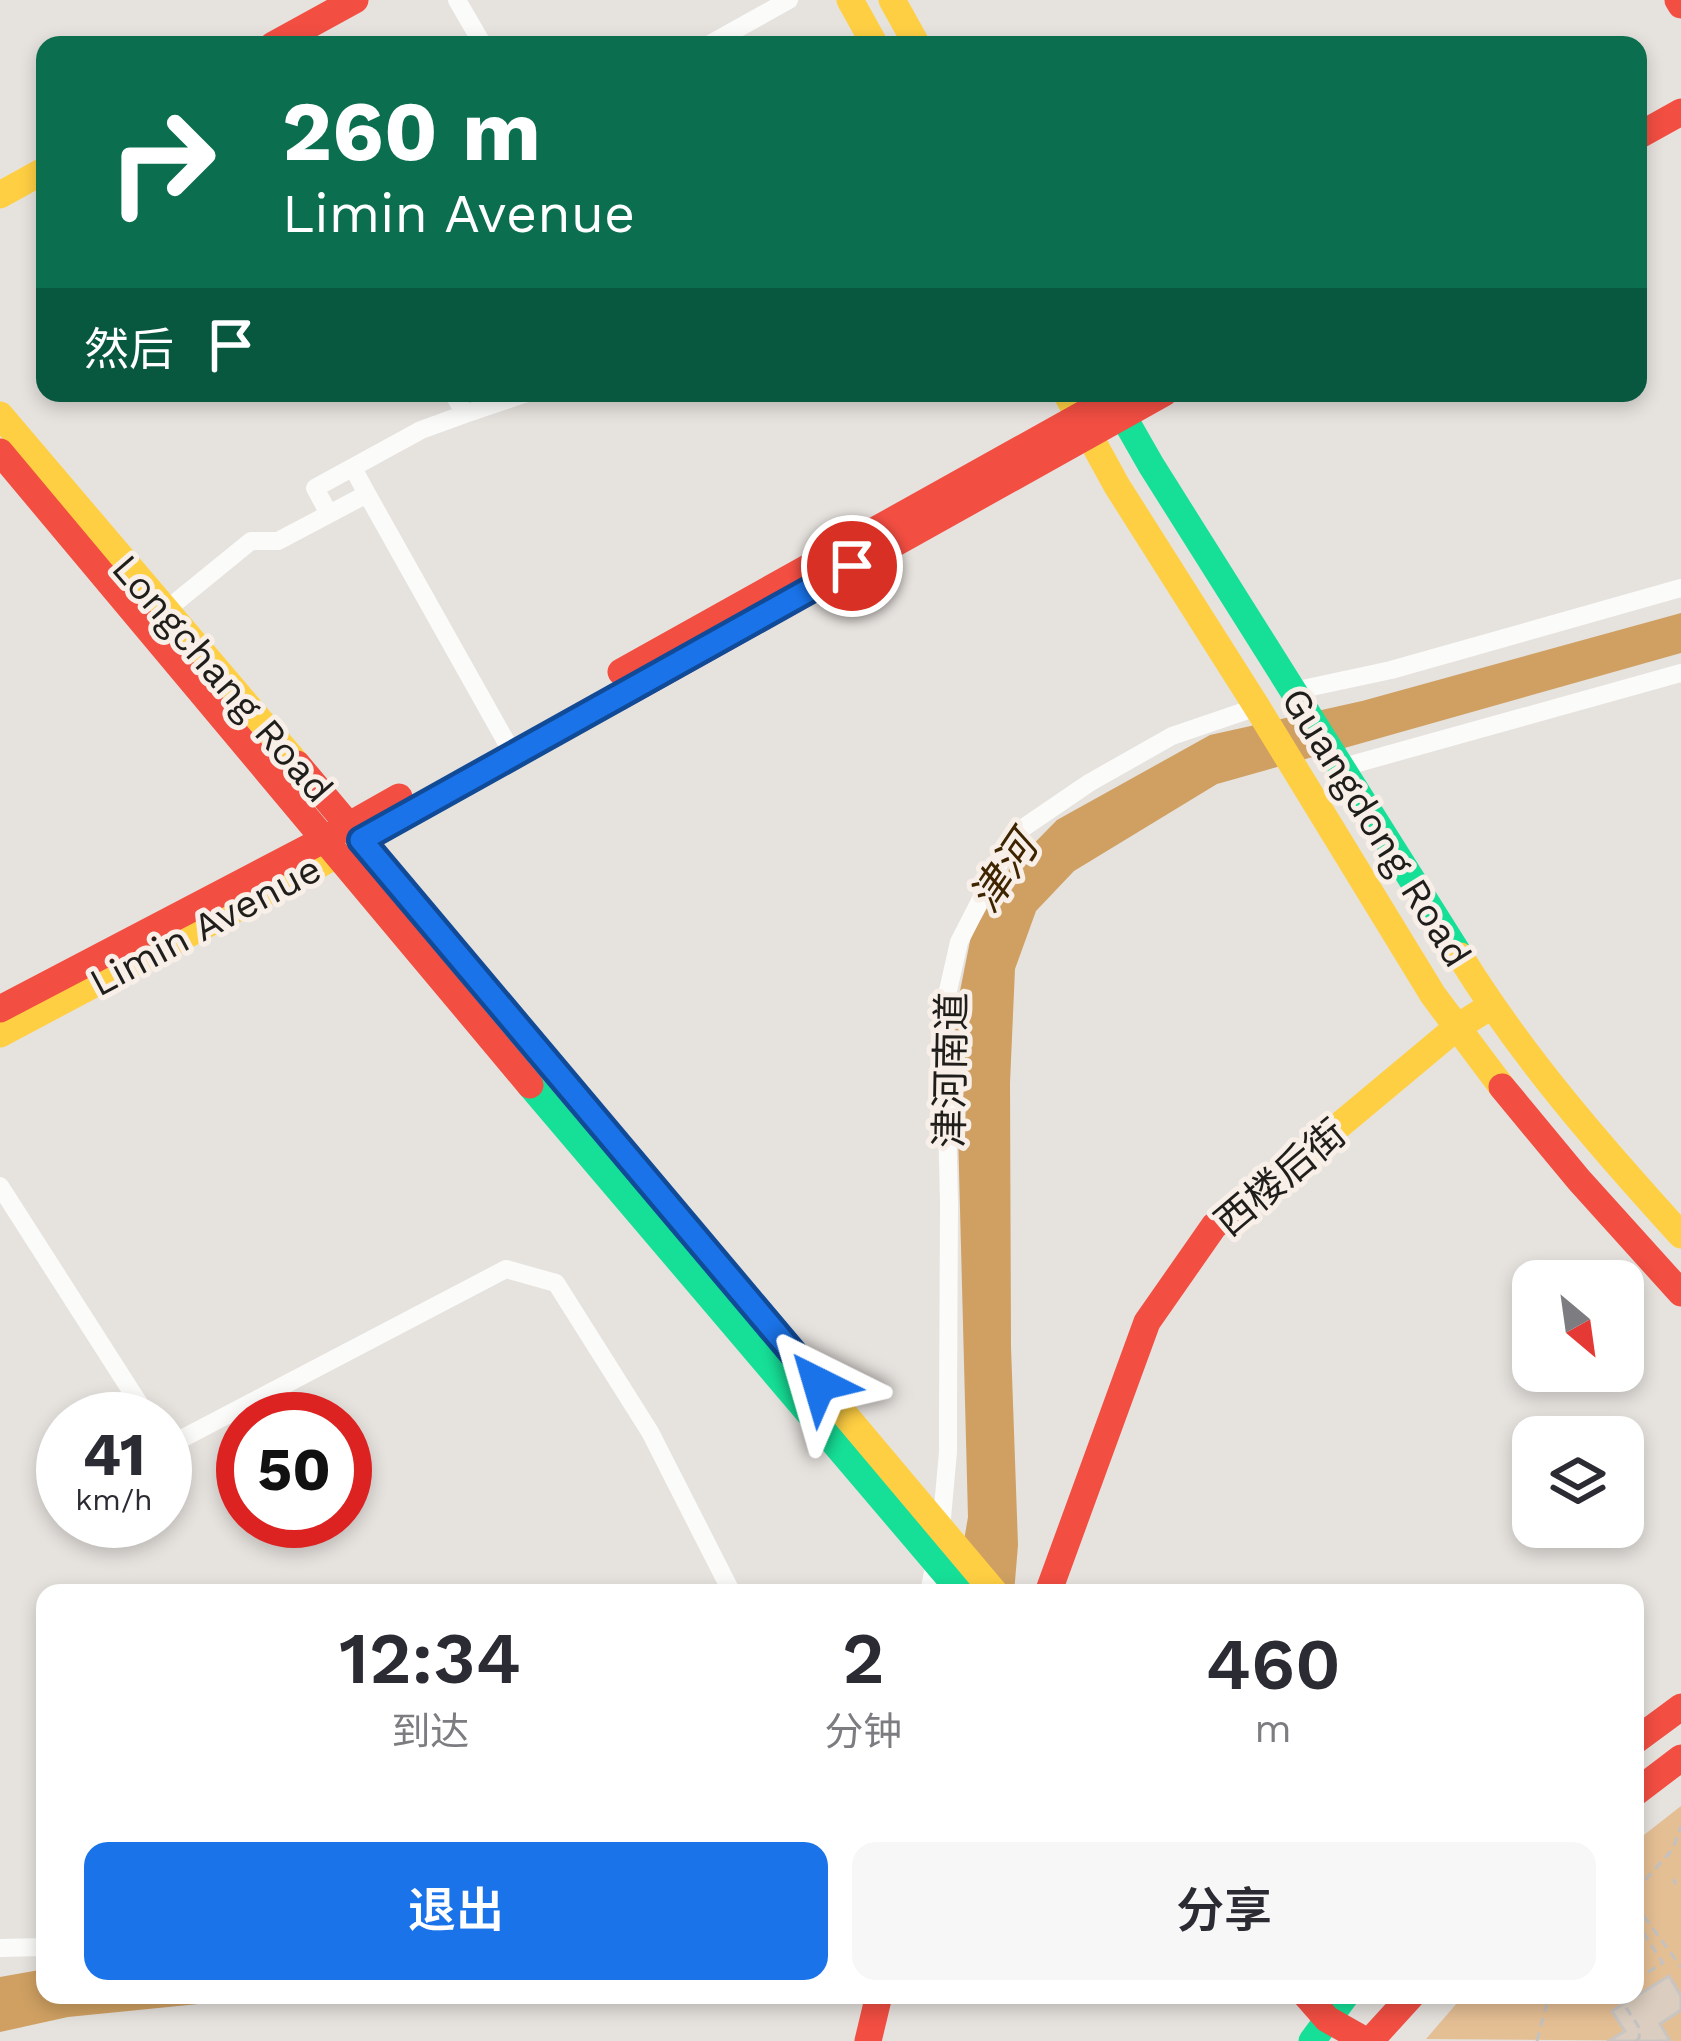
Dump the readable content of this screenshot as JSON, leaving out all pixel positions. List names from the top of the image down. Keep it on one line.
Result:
{"streets":{"main road":["Longchang Road","Guangdong Road","Limin Avenue","西楼后街"],"street":["津河南道"]},"crossings":[["Longchang Road","Limin Avenue"],["Longchang Road","津河南道"],["Guangdong Road","Limin Avenue"],["Guangdong Road","津河南道"],["Guangdong Road","西楼后街"]],"water":["津河"],"north":"bottom right","page":{"turn":["260 m","Limin Avenue"],"then":"然后","speed":"41 km/h","limit":"50","eta":["12:34","到达","2","分钟","460","m"],"buttons":["退出","分享"]}}
